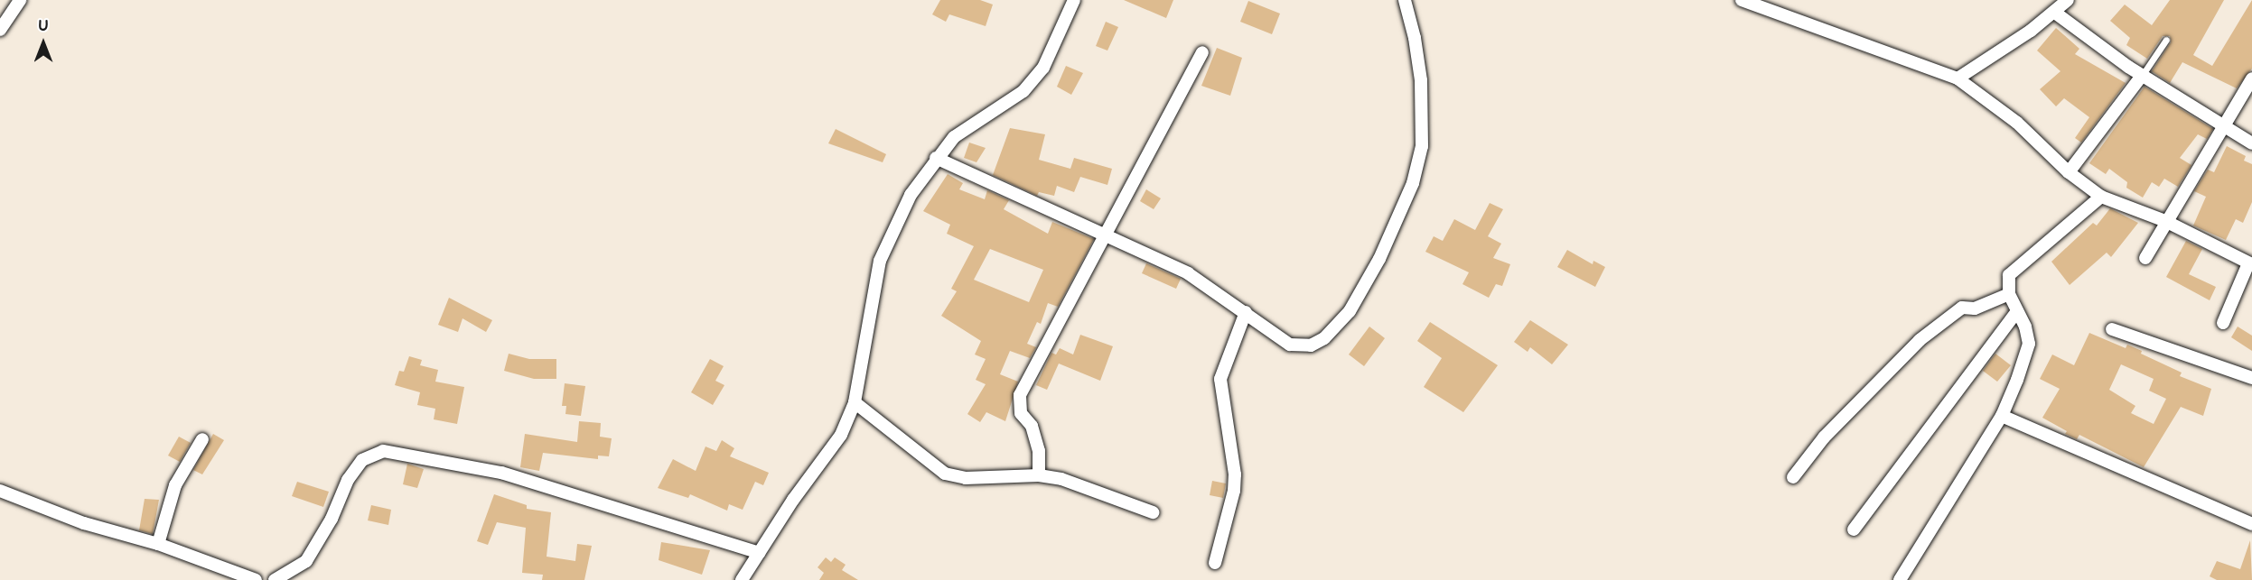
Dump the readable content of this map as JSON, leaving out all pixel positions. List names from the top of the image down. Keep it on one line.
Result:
{"north":"top"}
